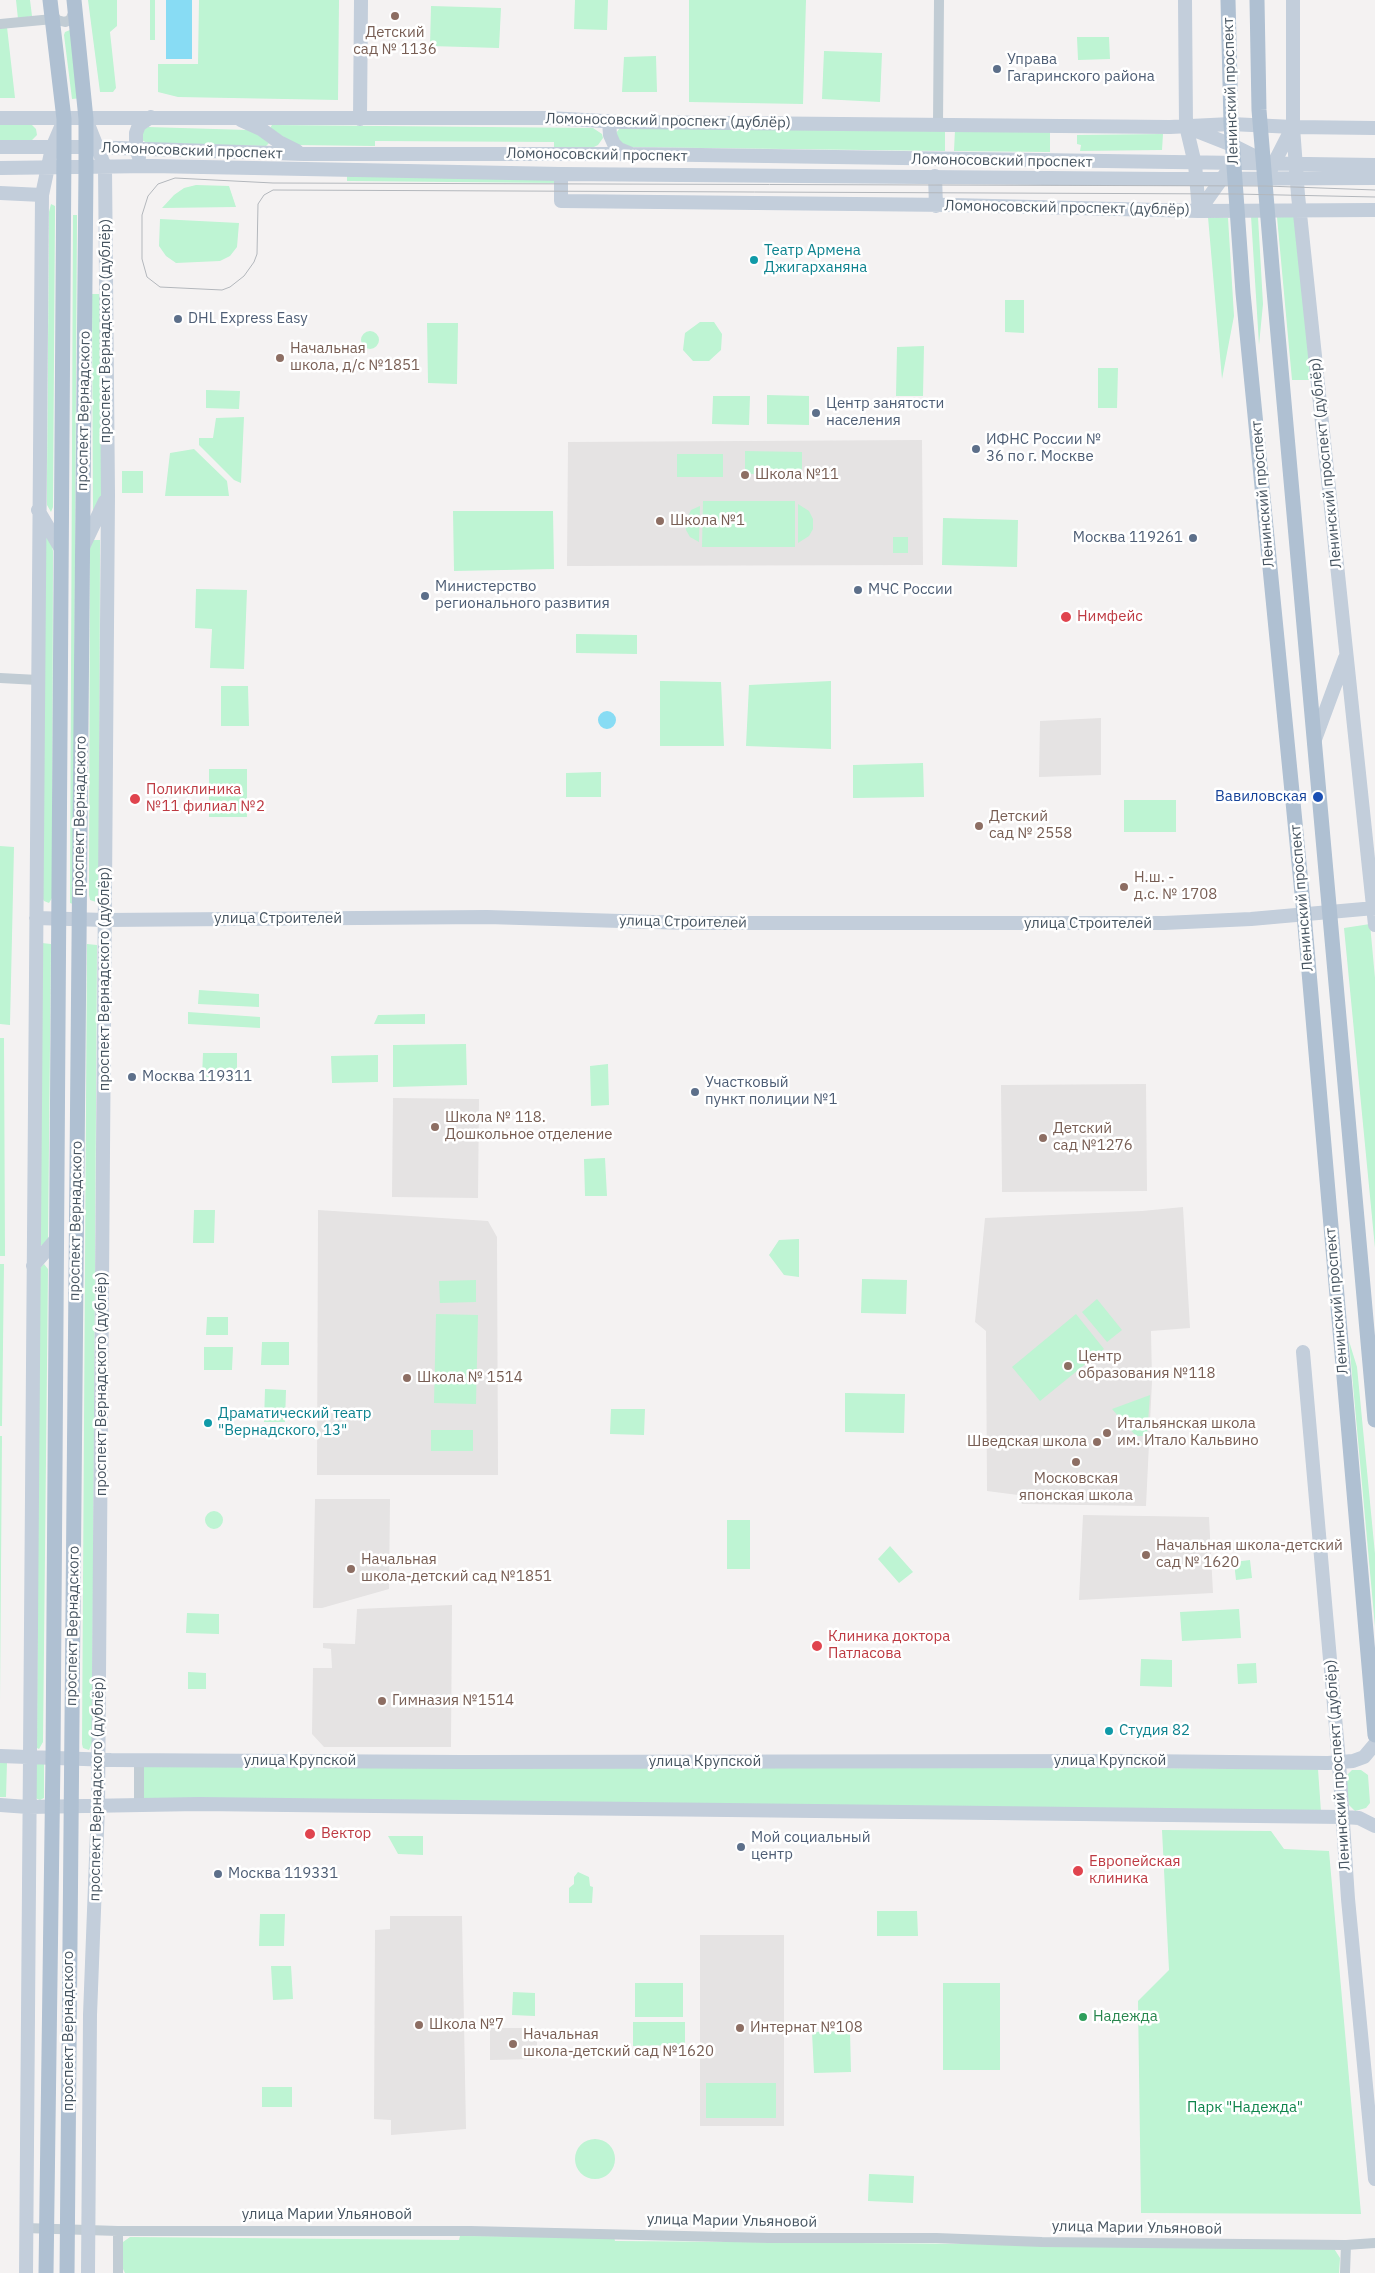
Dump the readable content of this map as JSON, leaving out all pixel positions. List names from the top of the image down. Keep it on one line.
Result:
{"streets":{"main road":["Ленинский проспект","проспект Вернадского"],"street":["Ломоносовский проспект (дублёр)","Ломоносовский проспект","проспект Вернадского (дублёр)","Ленинский проспект (дублёр)","улица Строителей","улица Крупской","улица Марии Ульяновой"]},"crossings":[["Ленинский проспект","Ломоносовский проспект (дублёр)"],["Ленинский проспект","Ломоносовский проспект"],["Ленинский проспект","улица Строителей"],["Ломоносовский проспект (дублёр)","Ломоносовский проспект"],["Ломоносовский проспект (дублёр)","проспект Вернадского"],["Ломоносовский проспект (дублёр)","Ленинский проспект (дублёр)"],["Ломоносовский проспект","проспект Вернадского (дублёр)"],["Ломоносовский проспект","проспект Вернадского"],["проспект Вернадского (дублёр)","проспект Вернадского"],["проспект Вернадского (дублёр)","улица Строителей"],["проспект Вернадского (дублёр)","улица Крупской"],["проспект Вернадского (дублёр)","улица Марии Ульяновой"],["проспект Вернадского","улица Строителей"],["проспект Вернадского","улица Крупской"],["проспект Вернадского","улица Марии Ульяновой"],["Ленинский проспект (дублёр)","улица Строителей"],["Ленинский проспект (дублёр)","улица Крупской"]],"parks":["Парк \"Надежда\""],"places":["Детский сад № 1136","Управа Гагаринского района","Театр Армена Джигарханяна","DHL Express Easy","Начальная школа, д/с №1851","Центр занятости населения","ИФНС России № 36 по г. Москве","Школа №11","Школа №1","Москва 119261","МЧС России","Министерство регионального развития","Нимфейс","Вавиловская","Поликлиника №11 филиал №2","Детский сад № 2558","Н.ш. - д.с. № 1708","Москва 119311","Участковый пункт полиции №1","Школа № 118. Дошкольное отделение","Детский сад №1276","Центр образования №118","Школа № 1514","Драматический театр \"Вернадского, 13\"","Итальянская школа им. Итало Кальвино","Шведская школа","Московская японская школа","Начальная школа-детский сад № 1620","Начальная школа-детский сад №1851","Клиника доктора Патласова","Гимназия №1514","Студия 82","Вектор","Мой социальный центр","Европейская клиника","Москва 119331","Надежда","Школа №7","Интернат №108","Начальная школа-детский сад №1620"]}
